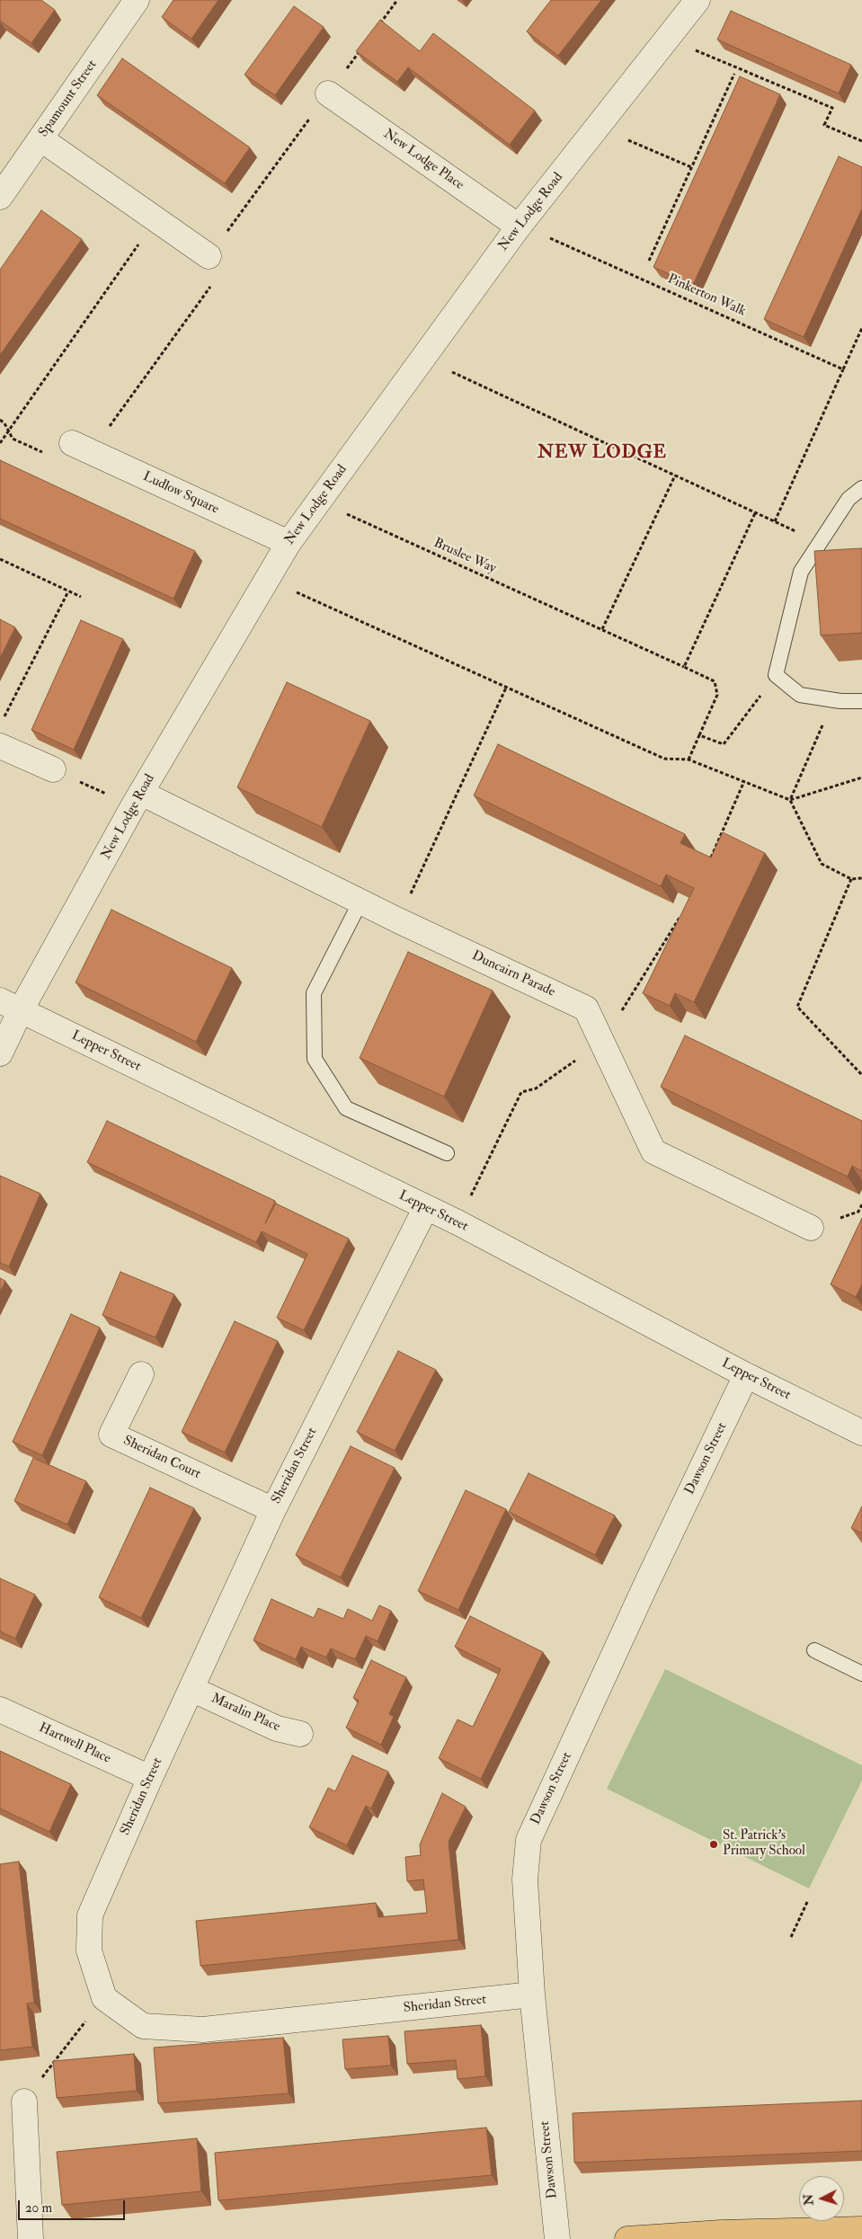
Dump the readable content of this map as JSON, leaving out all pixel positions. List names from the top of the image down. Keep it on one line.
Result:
{"streets":{"street":["Spamount Street","New Lodge Place","New Lodge Road","Ludlow Square","Duncairn Parade","Lepper Street","Sheridan Court","Dawson Street","Sheridan Street","Maralin Place","Hartwell Place"],"path":["Pinkerton Walk","Bruslee Way"]},"crossings":[["New Lodge Place","New Lodge Road"],["New Lodge Place","Pinkerton Walk"],["New Lodge Road","Pinkerton Walk"],["New Lodge Road","Ludlow Square"],["New Lodge Road","Bruslee Way"],["New Lodge Road","Duncairn Parade"],["New Lodge Road","Lepper Street"],["Lepper Street","Dawson Street"],["Lepper Street","Sheridan Street"],["Sheridan Court","Sheridan Street"],["Dawson Street","Sheridan Street"],["Sheridan Street","Maralin Place"],["Sheridan Street","Hartwell Place"]],"districts":["NEW LODGE"],"places":["St. Patrick's Primary School"],"scale_bar":"20 m","north":"left"}
